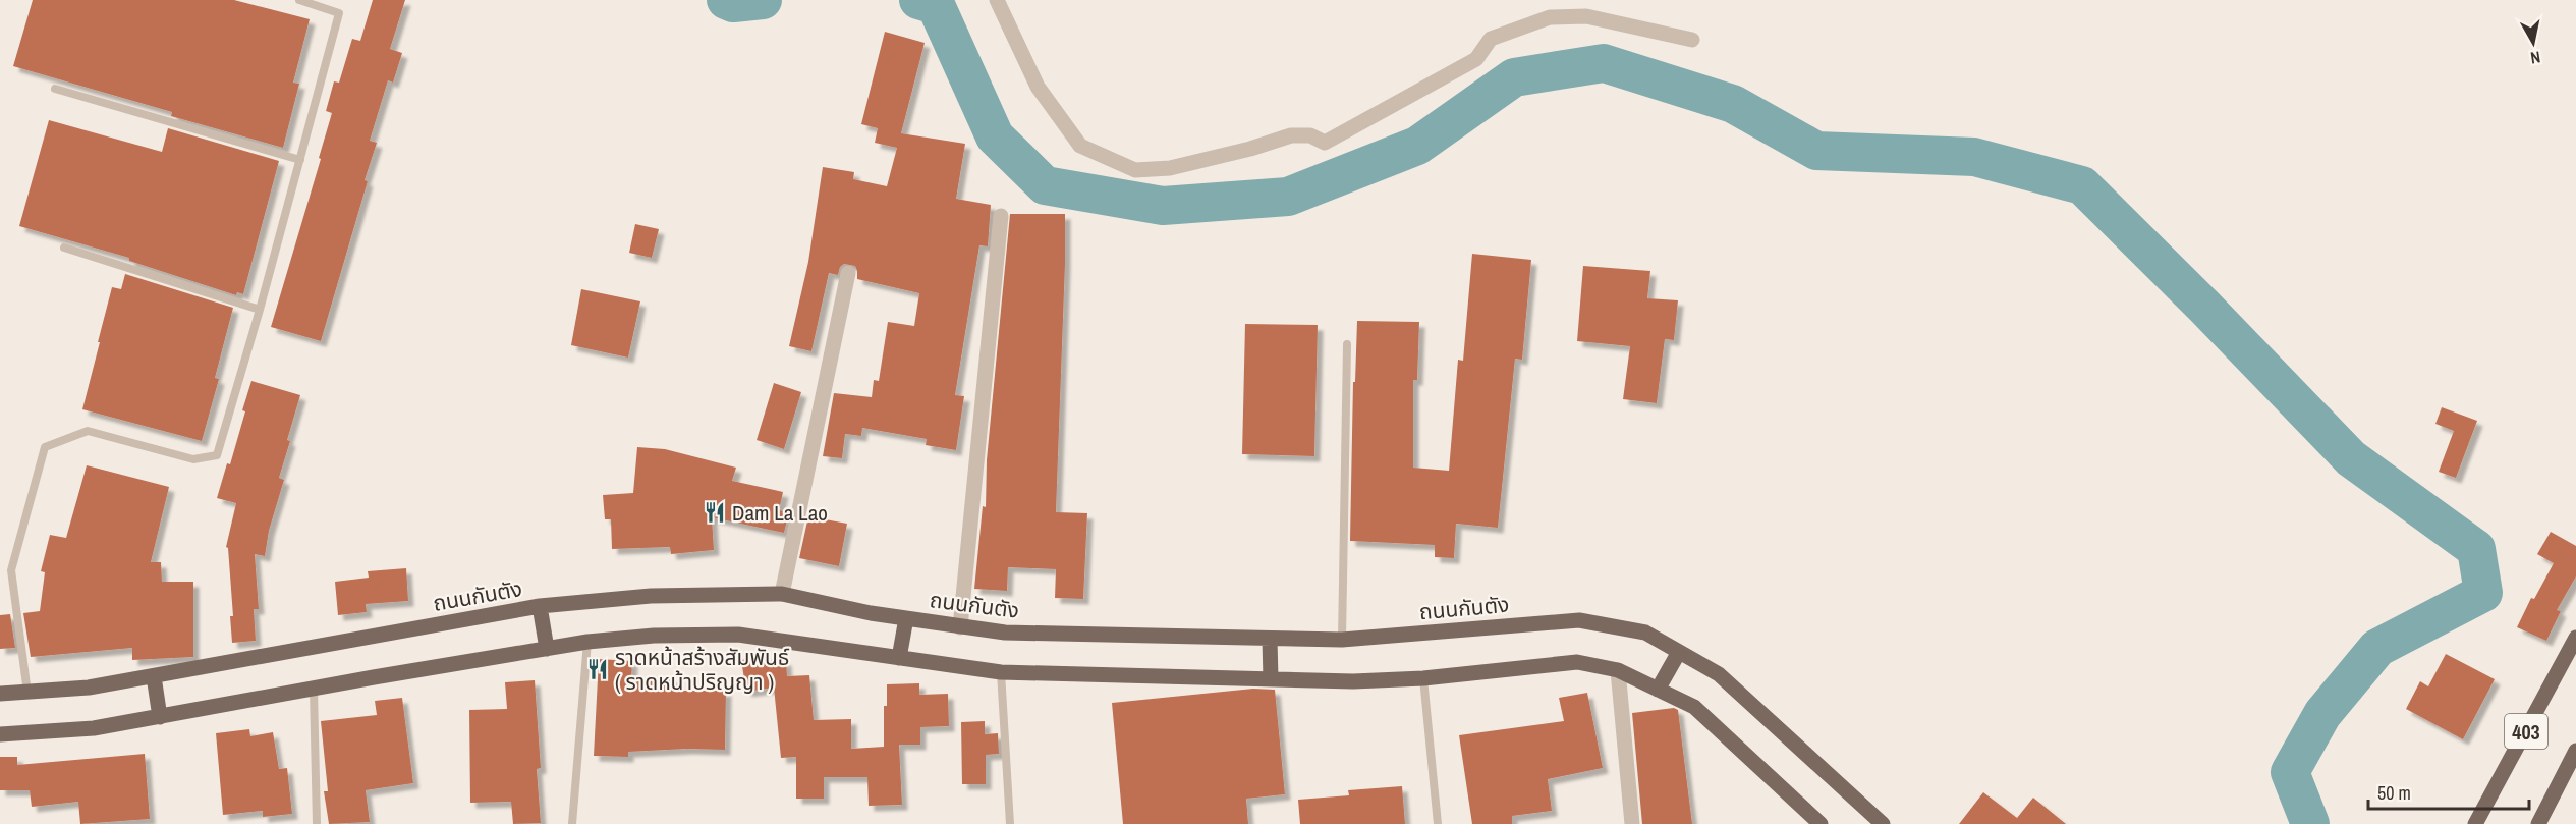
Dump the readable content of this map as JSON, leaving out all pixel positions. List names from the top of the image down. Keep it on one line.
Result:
{"streets":{"main road":["ถนนกันตัง","403"]},"places":{"restaurant":["Dam La Lao","ราดหน้าสร้างสัมพันธ์ ( ราดหน้าปริญญา )"]},"scale_bar":"50 m","north":"bottom"}
